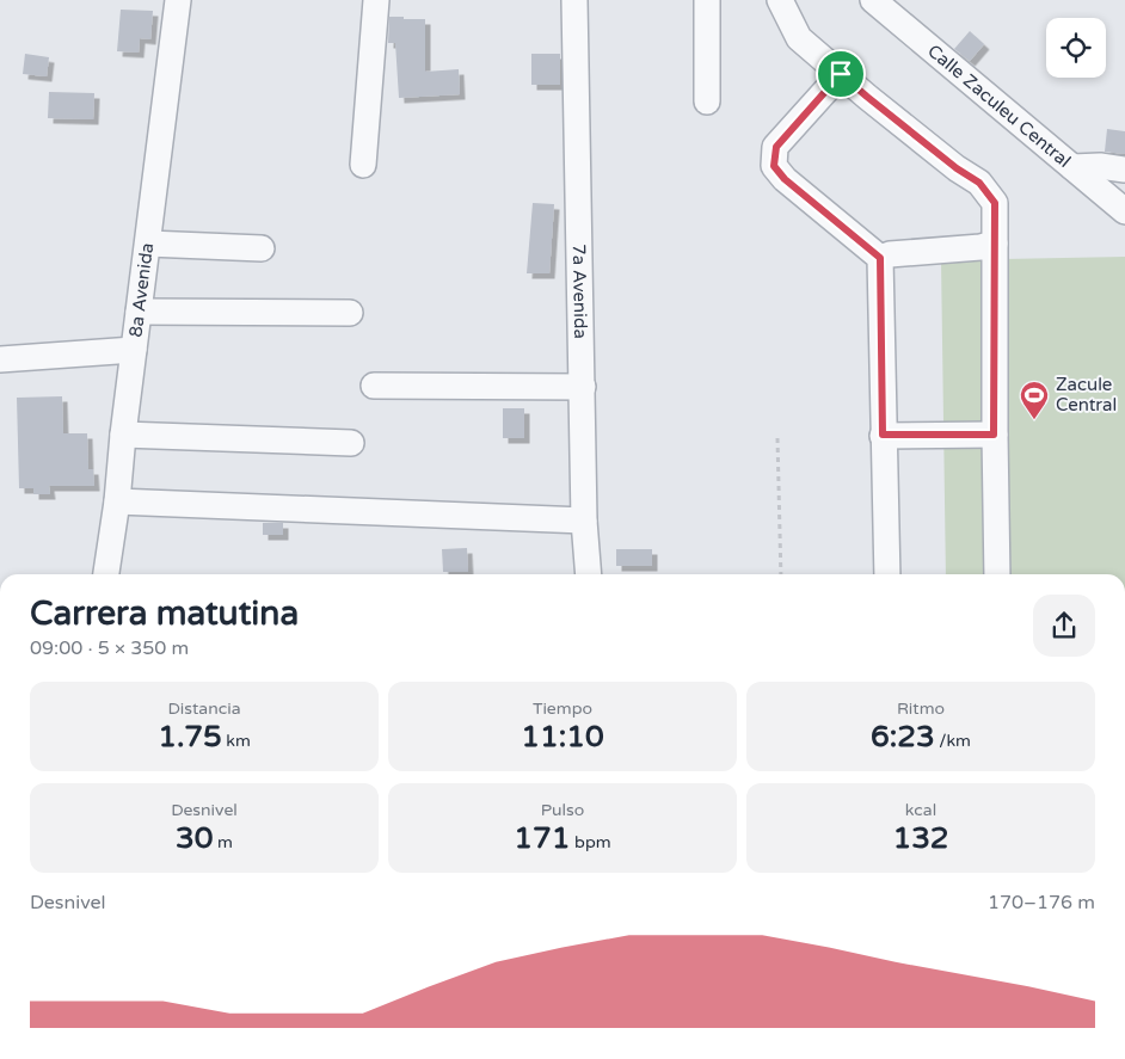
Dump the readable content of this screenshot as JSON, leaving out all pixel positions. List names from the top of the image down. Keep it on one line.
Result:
{"streets":{"street":["Calle Zaculeu Central","8a Avenida","7a Avenida"]},"places":{"sports":["Zacule Central"]},"page":{"heading":["Carrera matutina","09:00 · 5 × 350 m"],"stats":[["Distancia","1.75 km"],["Tiempo","11:10"],["Ritmo","6:23 /km"],["Desnivel","30 m"],["Pulso","171 bpm"],["kcal","132"]],"chart":["Desnivel","170–176 m"]}}
